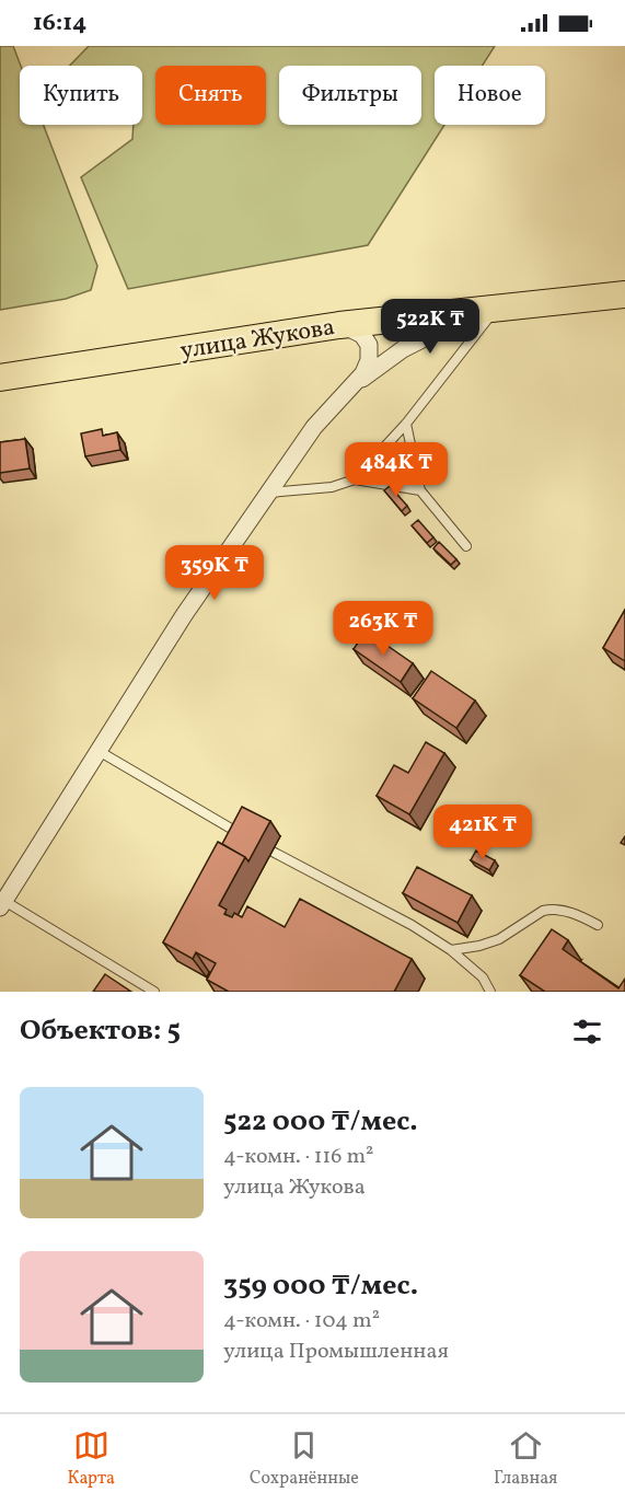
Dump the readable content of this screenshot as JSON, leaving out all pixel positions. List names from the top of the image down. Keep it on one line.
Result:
{"streets":{"main road":["улица Жукова"]},"page":{"status":"16:14","chip":["Купить","Снять","Фильтры","Новое"],"price":["522K ₸","484K ₸","359K ₸","263K ₸","421K ₸"],"heading":"Объектов: 5","list":[{"name":"522 000 ₸/мес.","note":"4-комн. · 116 m² · улица Жукова"},{"name":"359 000 ₸/мес.","note":"4-комн. · 104 m² · улица Промышленная"}],"tabs":["Карта","Сохранённые","Главная"]}}
